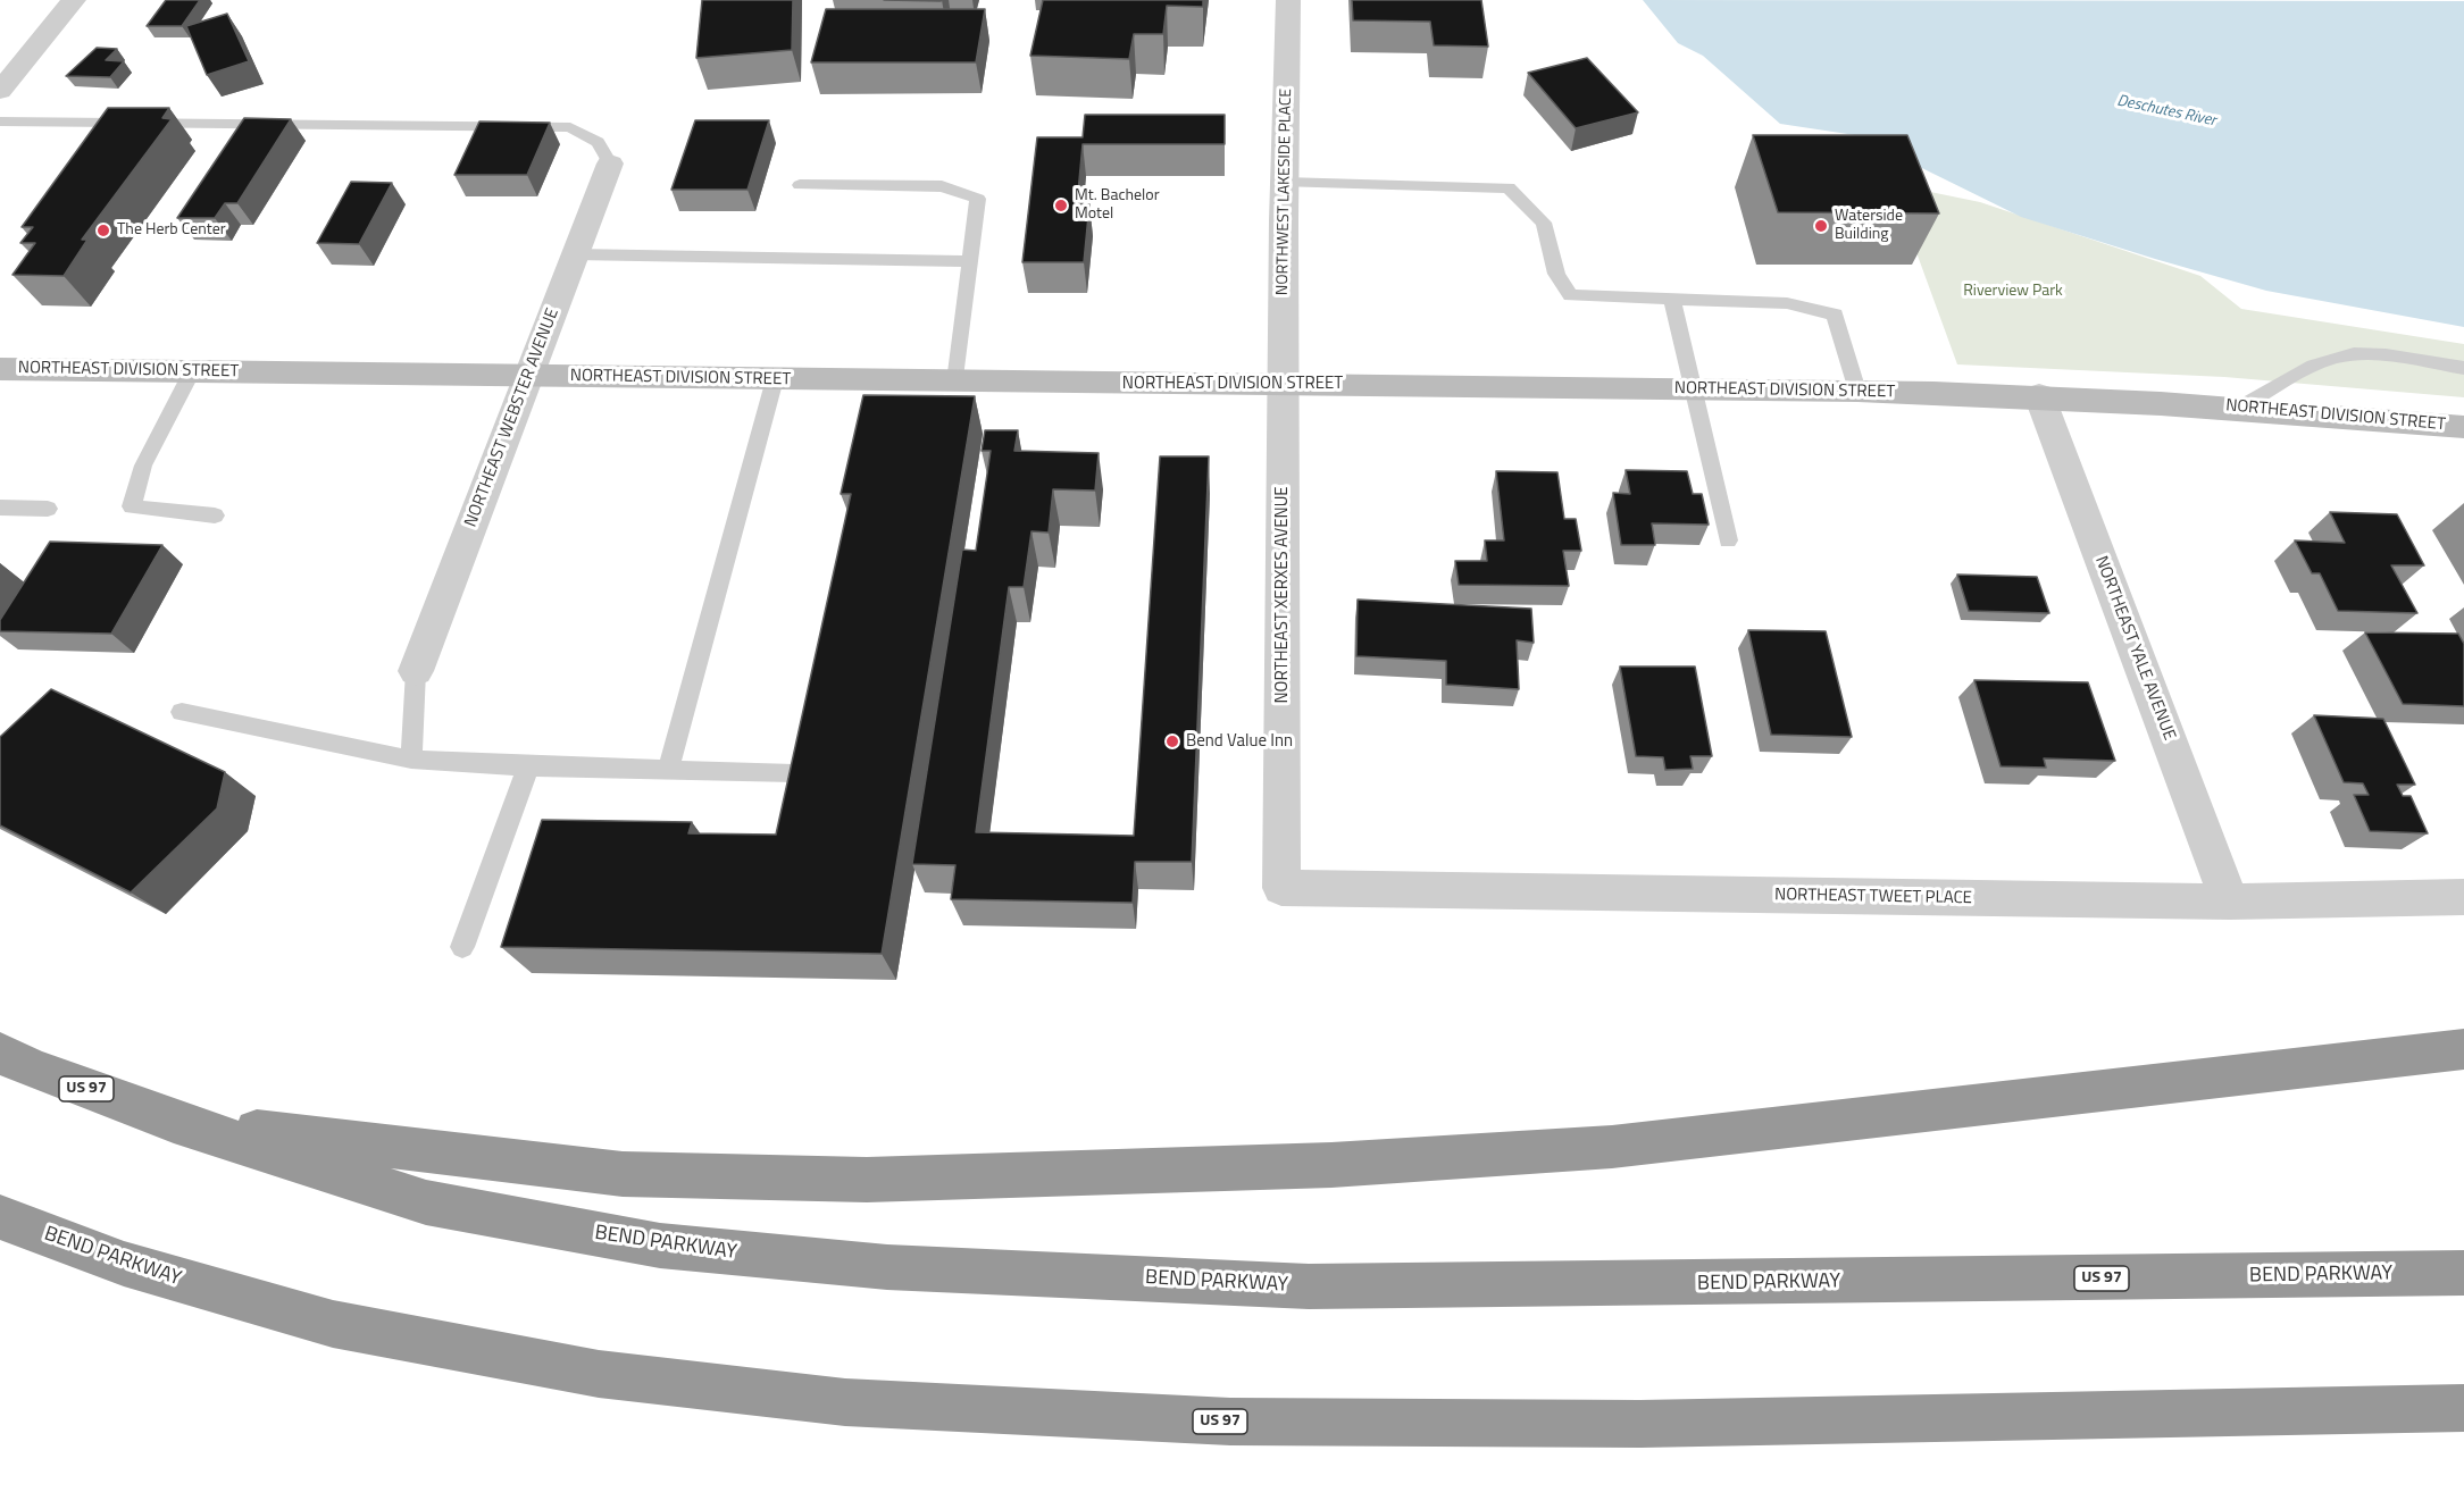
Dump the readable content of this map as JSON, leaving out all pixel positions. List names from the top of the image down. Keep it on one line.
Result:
{"streets":{"highway":["US 97","BEND PARKWAY"],"main road":["NORTHEAST DIVISION STREET"],"street":["NORTHWEST LAKESIDE PLACE","NORTHEAST WEBSTER AVENUE","NORTHEAST XERXES AVENUE","NORTHEAST YALE AVENUE","NORTHEAST TWEET PLACE"]},"crossings":[["NORTHWEST LAKESIDE PLACE","NORTHEAST DIVISION STREET"],["NORTHWEST LAKESIDE PLACE","NORTHEAST XERXES AVENUE"],["NORTHEAST DIVISION STREET","NORTHEAST WEBSTER AVENUE"],["NORTHEAST DIVISION STREET","NORTHEAST XERXES AVENUE"],["NORTHEAST DIVISION STREET","NORTHEAST YALE AVENUE"],["NORTHEAST XERXES AVENUE","NORTHEAST TWEET PLACE"],["NORTHEAST YALE AVENUE","NORTHEAST TWEET PLACE"]],"water":["Deschutes River"],"parks":["Riverview Park"],"places":["Mt. Bachelor Motel","Waterside Building","The Herb Center","Bend Value Inn"]}
